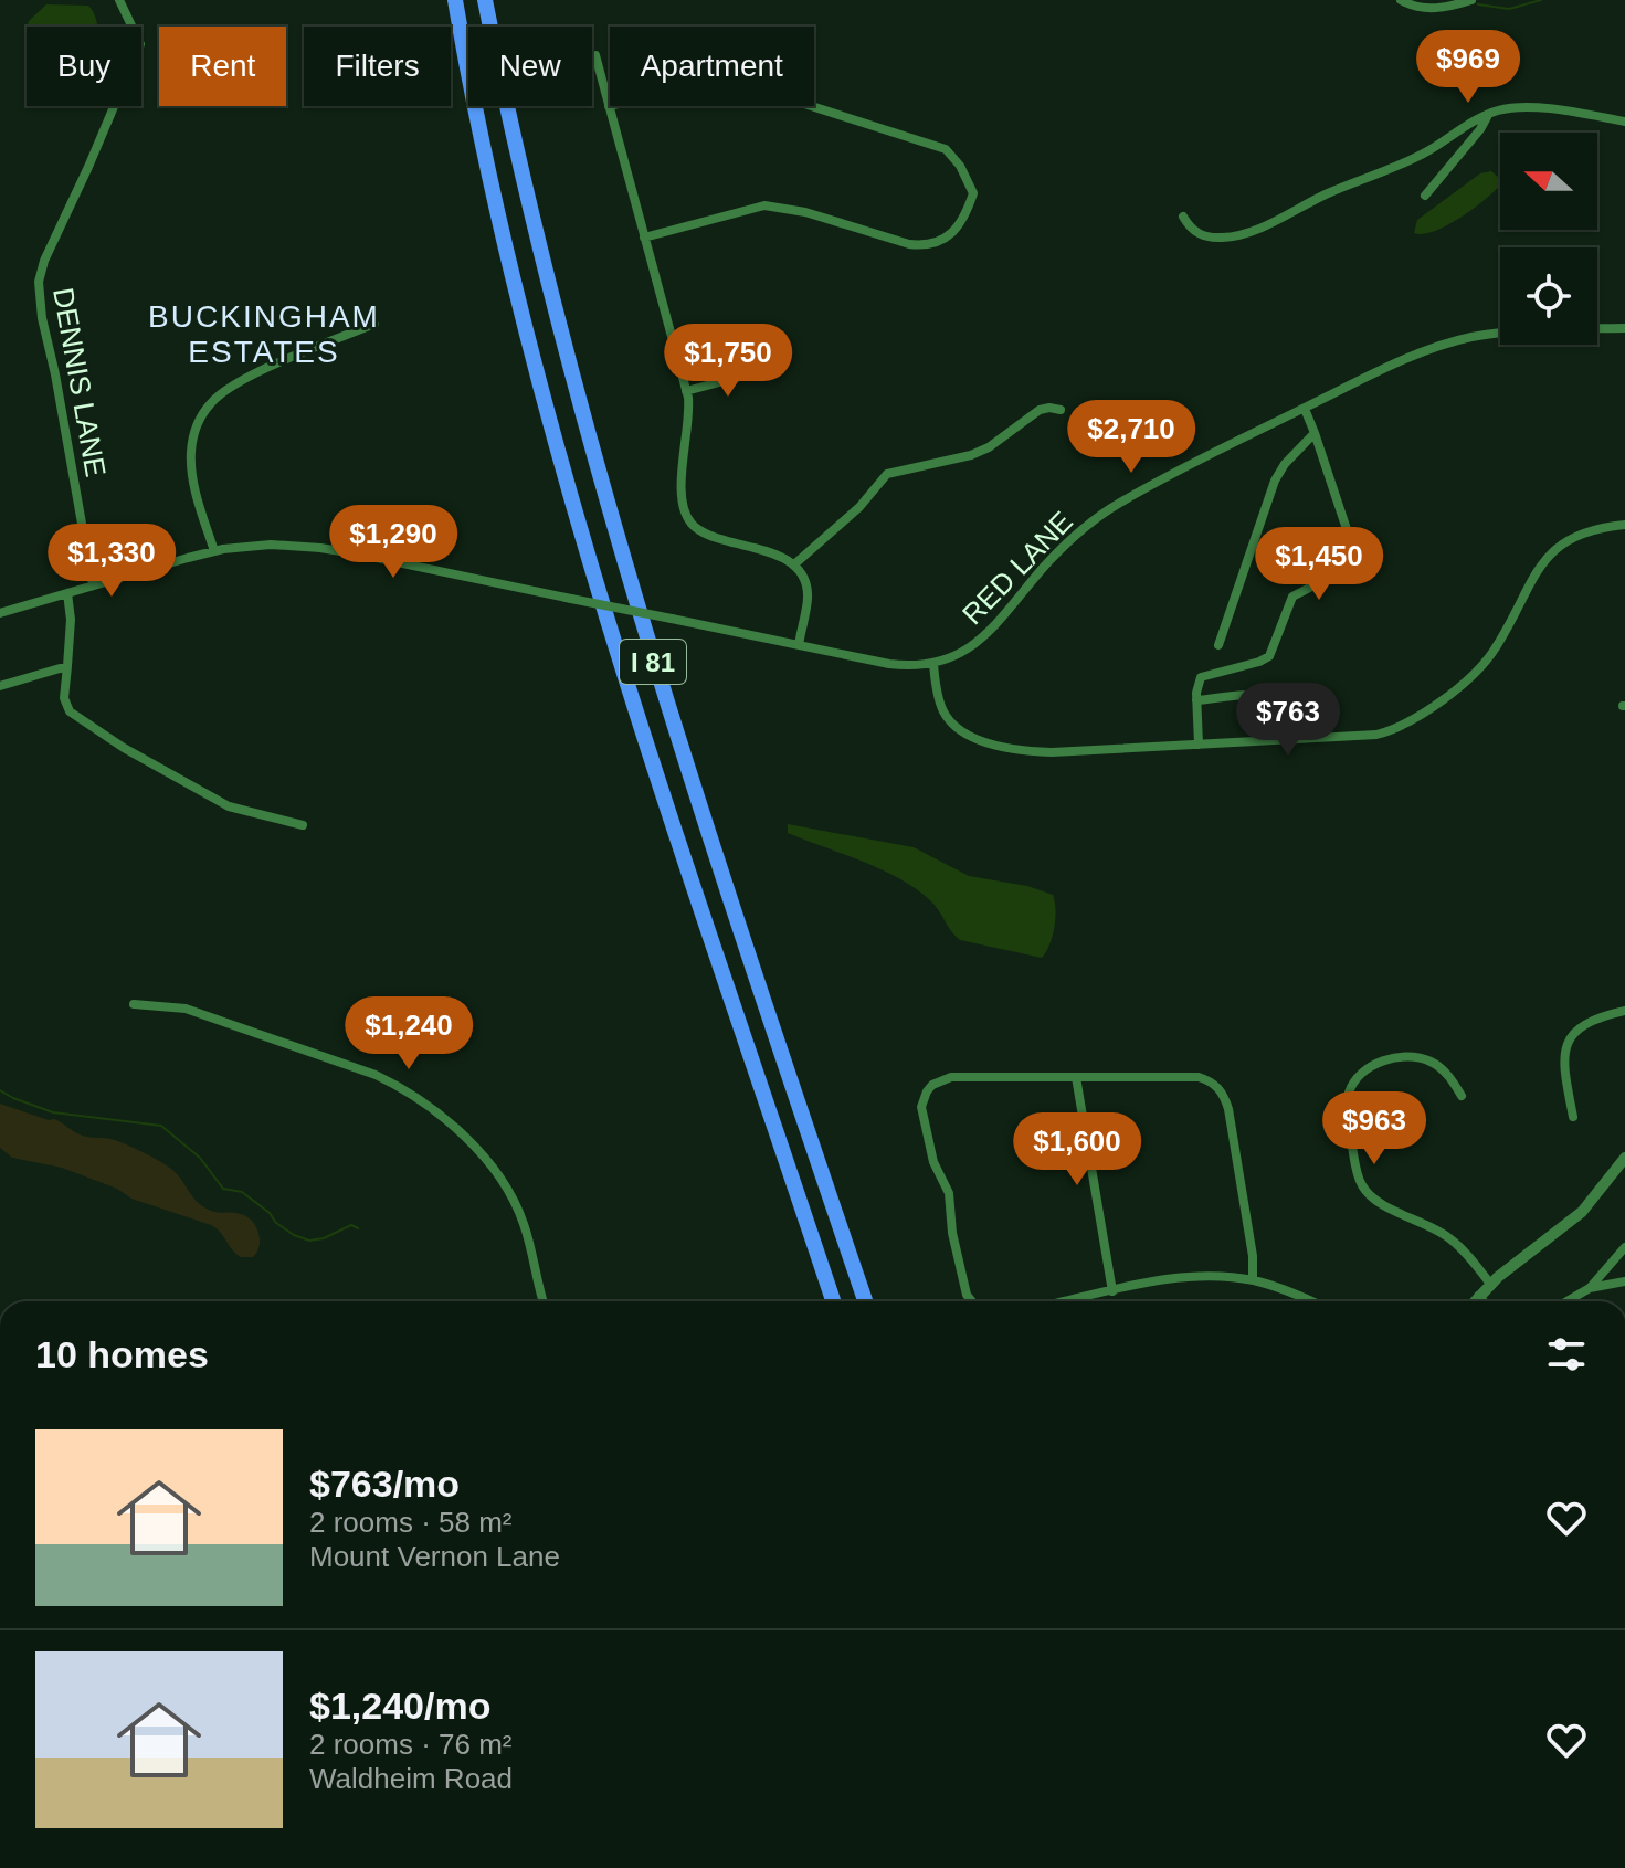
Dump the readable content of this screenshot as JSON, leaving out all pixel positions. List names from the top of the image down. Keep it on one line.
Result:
{"streets":{"highway":["I 81"],"street":["DENNIS LANE","RED LANE"]},"districts":["BUCKINGHAM ESTATES"],"north":"left","page":{"chip":["Buy","Rent","Filters","New","Apartment"],"price":["$969","$1,750","$2,710","$1,290","$1,330","$1,450","$763","$1,240","$963","$1,600"],"heading":"10 homes","list":[{"name":"$763/mo","note":"2 rooms · 58 m² · Mount Vernon Lane"},{"name":"$1,240/mo","note":"2 rooms · 76 m² · Waldheim Road"}]}}
